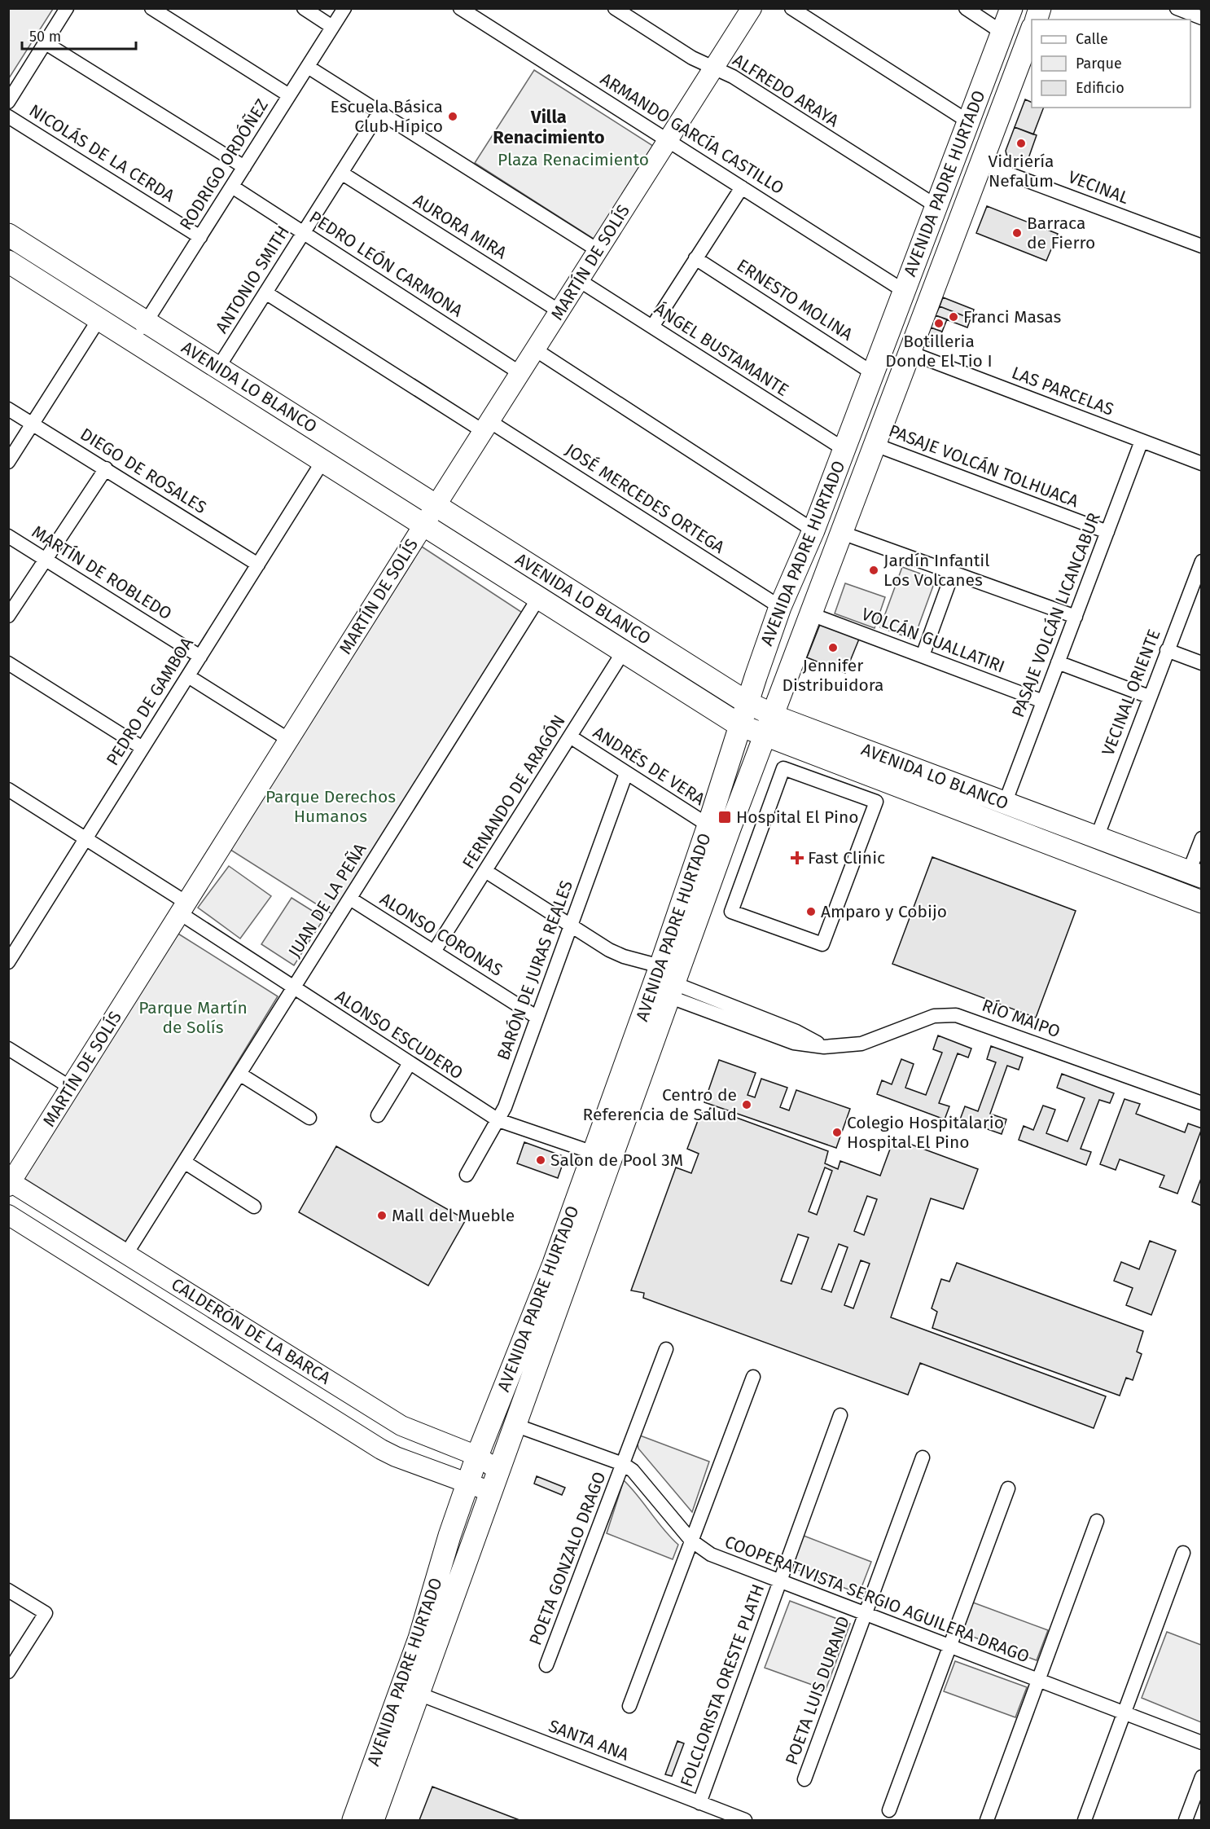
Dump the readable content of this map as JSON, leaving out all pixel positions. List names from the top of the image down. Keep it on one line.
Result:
{"streets":{"main road":["AVENIDA PADRE HURTADO","AVENIDA LO BLANCO"],"street":["ALFREDO ARAYA","ARMANDO GARCÍA CASTILLO","NICOLÁS DE LA CERDA","RODRIGO ORDÓÑEZ","VECINAL","AURORA MIRA","MARTÍN DE SOLÍS","PEDRO LEÓN CARMONA","ANTONIO SMITH","ERNESTO MOLINA","ÁNGEL BUSTAMANTE","LAS PARCELAS","PASAJE VOLCÁN TOLHUACA","DIEGO DE ROSALES","JOSÉ MERCEDES ORTEGA","MARTÍN DE ROBLEDO","PASAJE VOLCÁN LICANCABUR","VOLCÁN GUALLATIRI","VECINAL ORIENTE","PEDRO DE GAMBOA","ANDRÉS DE VERA","FERNANDO DE ARAGÓN","JUAN DE LA PEÑA","ALONSO CORONAS","BARÓN DE JURAS REALES","RÍO MAIPO","ALONSO ESCUDERO","CALDERÓN DE LA BARCA","POETA GONZALO DRAGO","COOPERATIVISTA SERGIO AGUILERA DRAGO","FOLCLORISTA ORESTE PLATH","POETA LUIS DURAND","SANTA ANA"]},"crossings":[["ALFREDO ARAYA","AVENIDA PADRE HURTADO"],["ALFREDO ARAYA","MARTÍN DE SOLÍS"],["ARMANDO GARCÍA CASTILLO","AVENIDA PADRE HURTADO"],["ARMANDO GARCÍA CASTILLO","MARTÍN DE SOLÍS"],["NICOLÁS DE LA CERDA","RODRIGO ORDÓÑEZ"],["RODRIGO ORDÓÑEZ","PEDRO LEÓN CARMONA"],["RODRIGO ORDÓÑEZ","AVENIDA LO BLANCO"],["AVENIDA PADRE HURTADO","VECINAL"],["AVENIDA PADRE HURTADO","ERNESTO MOLINA"],["AVENIDA PADRE HURTADO","ÁNGEL BUSTAMANTE"],["AVENIDA PADRE HURTADO","AVENIDA LO BLANCO"],["AVENIDA PADRE HURTADO","LAS PARCELAS"],["AVENIDA PADRE HURTADO","PASAJE VOLCÁN TOLHUACA"],["AVENIDA PADRE HURTADO","JOSÉ MERCEDES ORTEGA"],["AVENIDA PADRE HURTADO","VOLCÁN GUALLATIRI"],["AVENIDA PADRE HURTADO","ANDRÉS DE VERA"],["AVENIDA PADRE HURTADO","RÍO MAIPO"],["AVENIDA PADRE HURTADO","ALONSO ESCUDERO"],["AVENIDA PADRE HURTADO","CALDERÓN DE LA BARCA"],["AVENIDA PADRE HURTADO","COOPERATIVISTA SERGIO AGUILERA DRAGO"],["AVENIDA PADRE HURTADO","SANTA ANA"],["AURORA MIRA","MARTÍN DE SOLÍS"],["AURORA MIRA","ANTONIO SMITH"],["MARTÍN DE SOLÍS","PEDRO LEÓN CARMONA"],["MARTÍN DE SOLÍS","ÁNGEL BUSTAMANTE"],["MARTÍN DE SOLÍS","AVENIDA LO BLANCO"],["MARTÍN DE SOLÍS","JOSÉ MERCEDES ORTEGA"],["MARTÍN DE SOLÍS","ALONSO ESCUDERO"],["MARTÍN DE SOLÍS","CALDERÓN DE LA BARCA"],["PEDRO LEÓN CARMONA","ANTONIO SMITH"],["ANTONIO SMITH","AVENIDA LO BLANCO"],["ANTONIO SMITH","JOSÉ MERCEDES ORTEGA"],["AVENIDA LO BLANCO","PASAJE VOLCÁN LICANCABUR"],["AVENIDA LO BLANCO","VECINAL ORIENTE"],["AVENIDA LO BLANCO","PEDRO DE GAMBOA"],["AVENIDA LO BLANCO","FERNANDO DE ARAGÓN"],["AVENIDA LO BLANCO","JUAN DE LA PEÑA"],["LAS PARCELAS","PASAJE VOLCÁN LICANCABUR"],["PASAJE VOLCÁN TOLHUACA","PASAJE VOLCÁN LICANCABUR"],["DIEGO DE ROSALES","PEDRO DE GAMBOA"],["MARTÍN DE ROBLEDO","PEDRO DE GAMBOA"],["PASAJE VOLCÁN LICANCABUR","VOLCÁN GUALLATIRI"],["PEDRO DE GAMBOA","ALONSO ESCUDERO"],["ANDRÉS DE VERA","FERNANDO DE ARAGÓN"],["ANDRÉS DE VERA","BARÓN DE JURAS REALES"],["FERNANDO DE ARAGÓN","ALONSO CORONAS"],["JUAN DE LA PEÑA","ALONSO CORONAS"],["JUAN DE LA PEÑA","ALONSO ESCUDERO"],["JUAN DE LA PEÑA","CALDERÓN DE LA BARCA"],["ALONSO CORONAS","BARÓN DE JURAS REALES"],["BARÓN DE JURAS REALES","ALONSO ESCUDERO"],["POETA GONZALO DRAGO","COOPERATIVISTA SERGIO AGUILERA DRAGO"],["COOPERATIVISTA SERGIO AGUILERA DRAGO","FOLCLORISTA ORESTE PLATH"],["COOPERATIVISTA SERGIO AGUILERA DRAGO","POETA LUIS DURAND"],["FOLCLORISTA ORESTE PLATH","SANTA ANA"]],"districts":["Villa Renacimiento"],"parks":["Plaza Renacimiento","Parque Derechos Humanos","Parque Martín de Solís"],"places":{"other":["Escuela Básica Club Hípico","Vidriería Nefalum","Barraca de Fierro","Franci Masas","Botilleria Donde El Tio I","Jardín Infantil Los Volcanes","Jennifer Distribuidora","Amparo y Cobijo","Centro de Referencia de Salud","Colegio Hospitalario Hospital El Pino","Salon de Pool 3M","Mall del Mueble"],"transit":["Hospital El Pino"],"health":["Fast Clinic"]},"legend":["Calle","Parque","Edificio"],"scale_bar":"50 m"}
